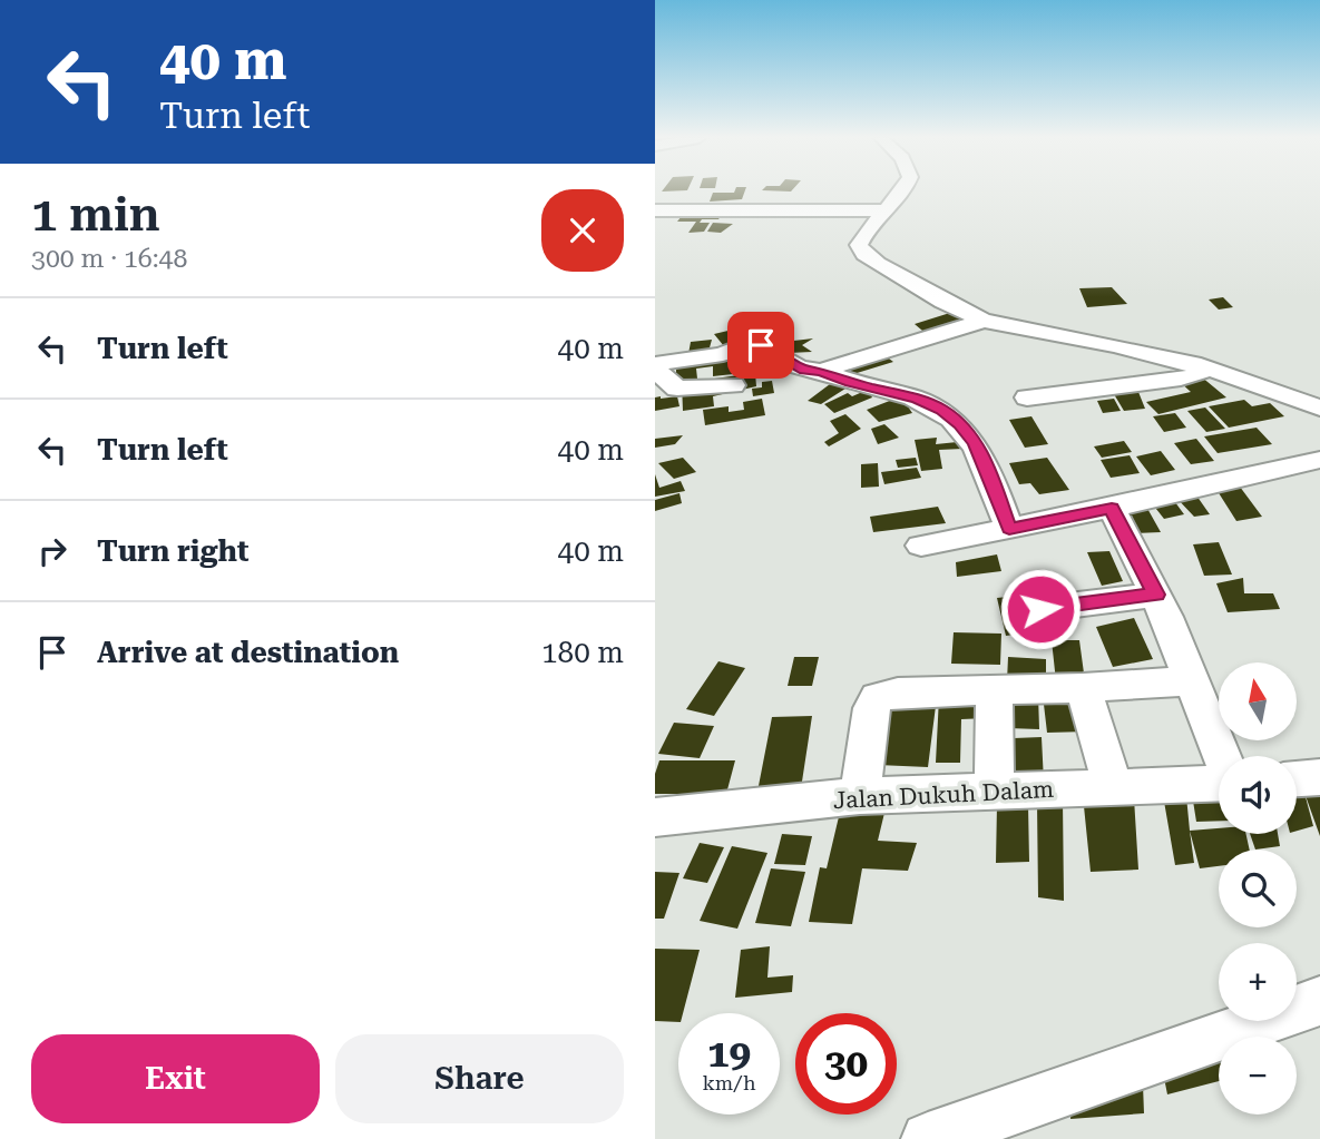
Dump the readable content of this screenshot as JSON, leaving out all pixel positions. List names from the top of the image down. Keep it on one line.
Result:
{"streets":{"street":["Jalan Dukuh Dalam"]},"north":"top","page":{"turn":["40 m","Turn left"],"heading":["1 min","300 m · 16:48"],"list":[{"name":"Turn left","value":"40 m"},{"name":"Turn left","value":"40 m"},{"name":"Turn right","value":"40 m"},{"name":"Arrive at destination","value":"180 m"}],"map_buttons":["+","−"],"speed":"19 km/h","limit":"30","buttons":["Exit","Share"]}}
